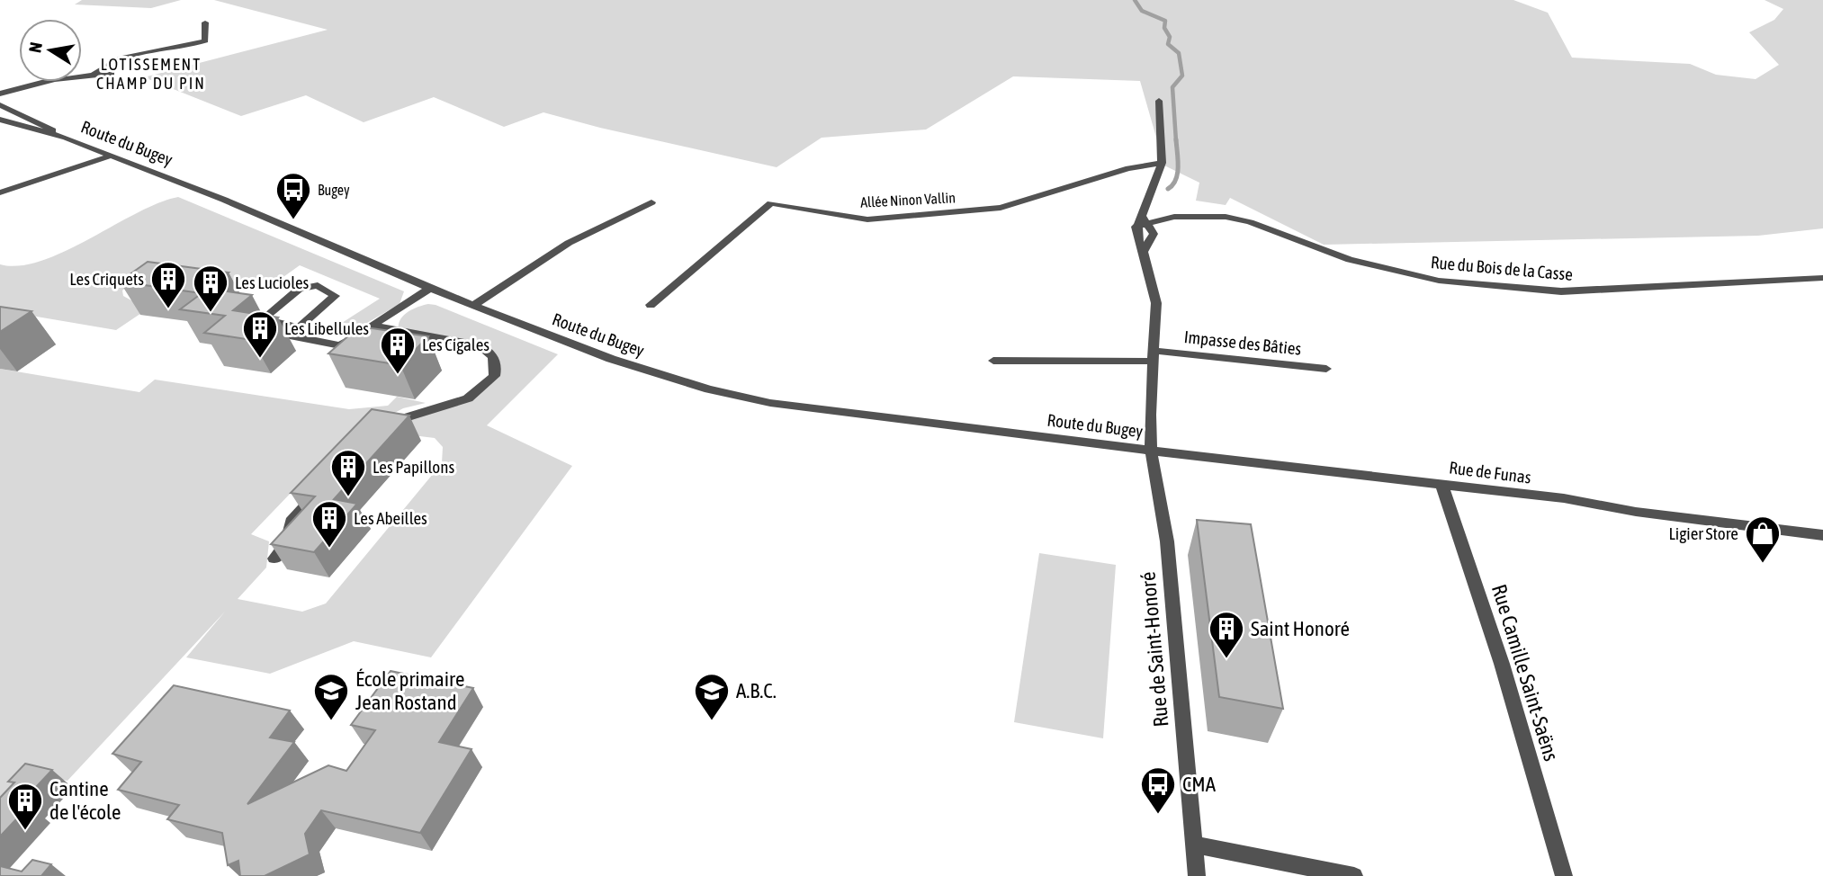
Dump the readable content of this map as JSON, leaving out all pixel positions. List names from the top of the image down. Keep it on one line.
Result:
{"streets":{"street":["Route du Bugey","Allée Ninon Vallin","Rue du Bois de la Casse","Impasse des Bâties","Rue de Funas","Rue de Saint-Honoré","Rue Camille Saint-Saëns"]},"crossings":[["Route du Bugey","Rue de Funas"],["Route du Bugey","Rue de Saint-Honoré"],["Rue du Bois de la Casse","Rue de Saint-Honoré"],["Impasse des Bâties","Rue de Saint-Honoré"],["Rue de Funas","Rue de Saint-Honoré"],["Rue de Funas","Rue Camille Saint-Saëns"]],"districts":["LOTISSEMENT CHAMP DU PIN"],"places":{"bus stop":["Bugey","CMA"],"building":["Les Criquets","Les Lucioles","Les Libellules","Les Cigales","Les Papillons","Les Abeilles","Saint Honoré","Cantine de l'école"],"shop":["Ligier Store"],"school or university":["École primaire Jean Rostand","A.B.C."]},"north":"left"}
